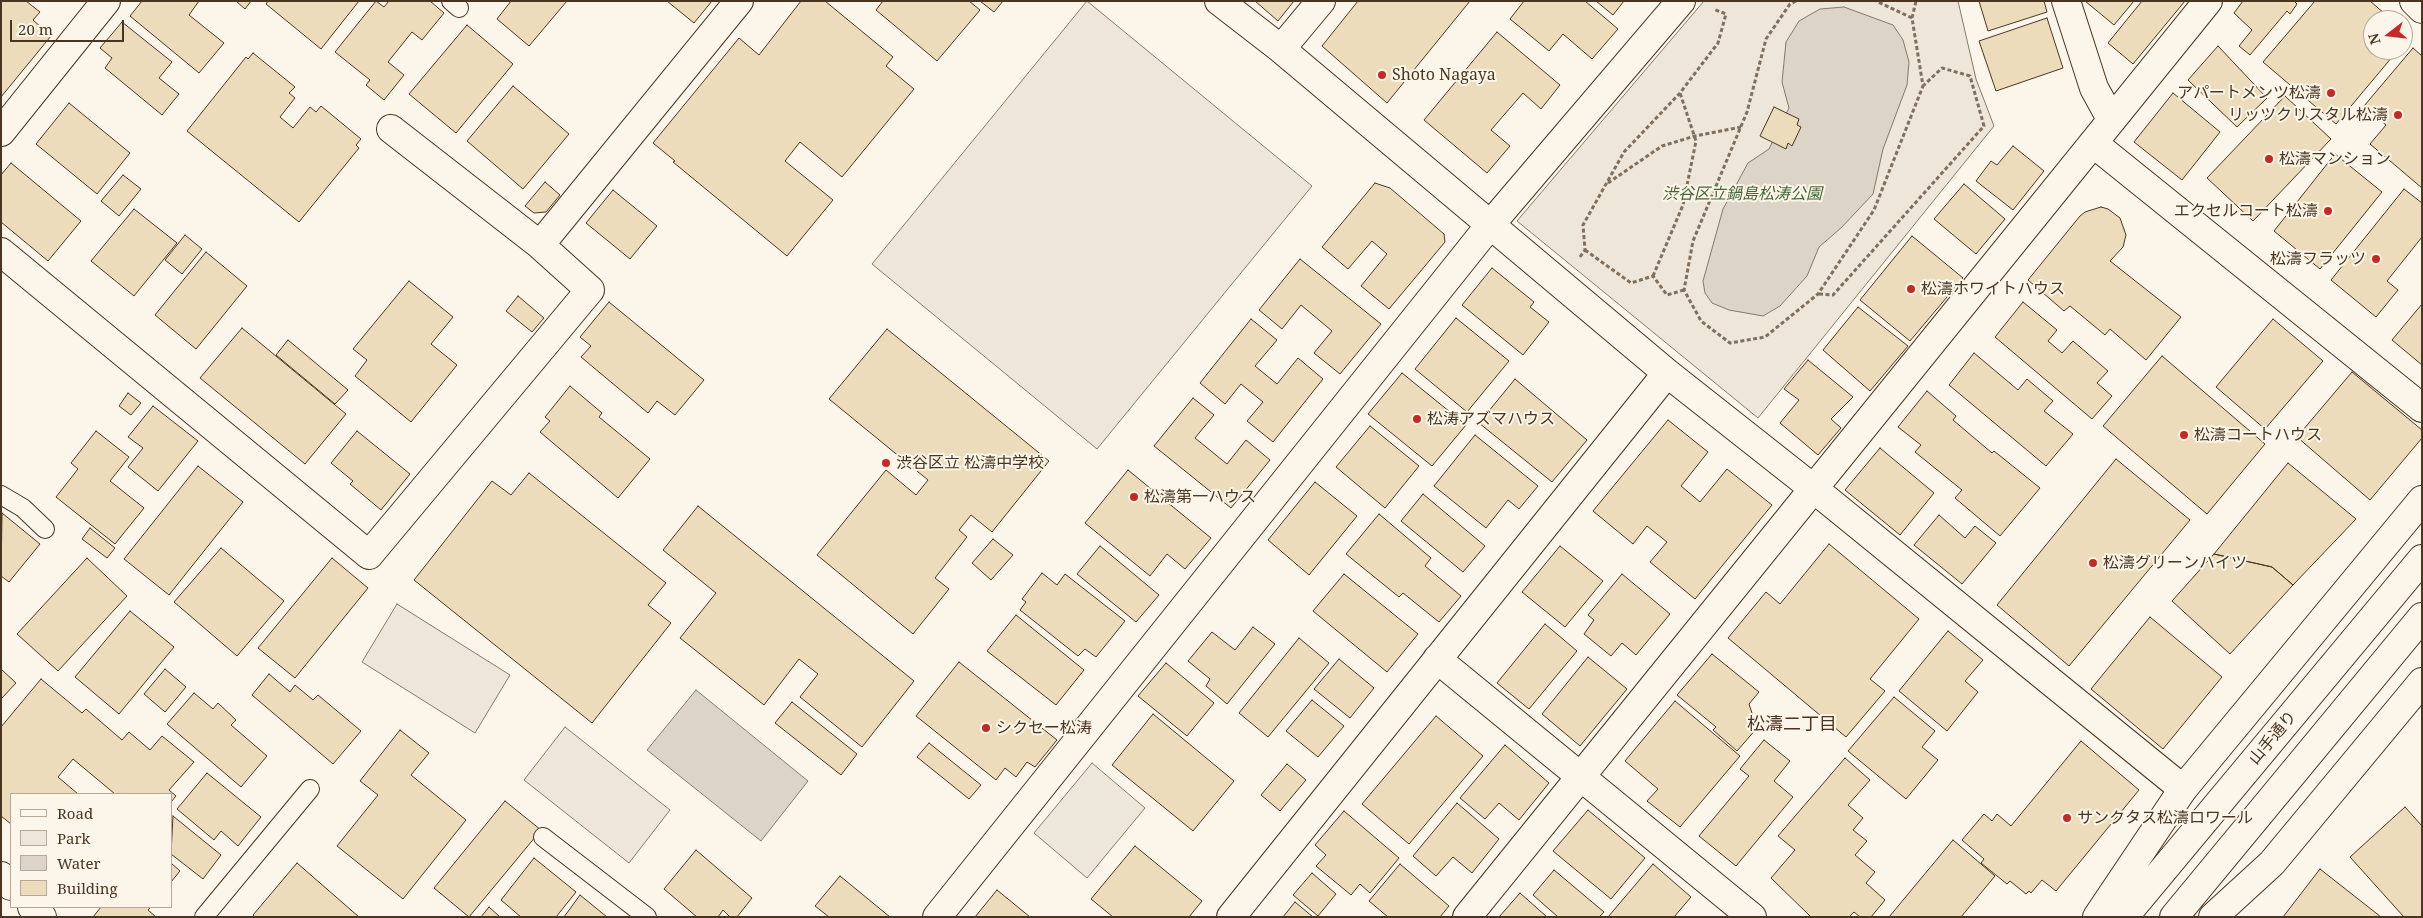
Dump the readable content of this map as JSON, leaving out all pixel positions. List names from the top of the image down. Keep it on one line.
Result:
{"streets":{"street":["山手通り"]},"districts":["松濤二丁目"],"parks":["渋谷区立鍋島松涛公園"],"places":["Shoto Nagaya","アパートメンツ松濤","リッツクリスタル松濤","松濤マンション","エクセルコート松濤","松濤フラッツ","松濤ホワイトハウス","松涛アズマハウス","松濤コートハウス","渋谷区立 松濤中学校","松濤第一ハウス","松濤グリーンハイツ","シクセー松涛","サンクタス松濤ロワール"],"legend":["Road","Park","Water","Building"],"scale_bar":"20 m","north":"left"}
